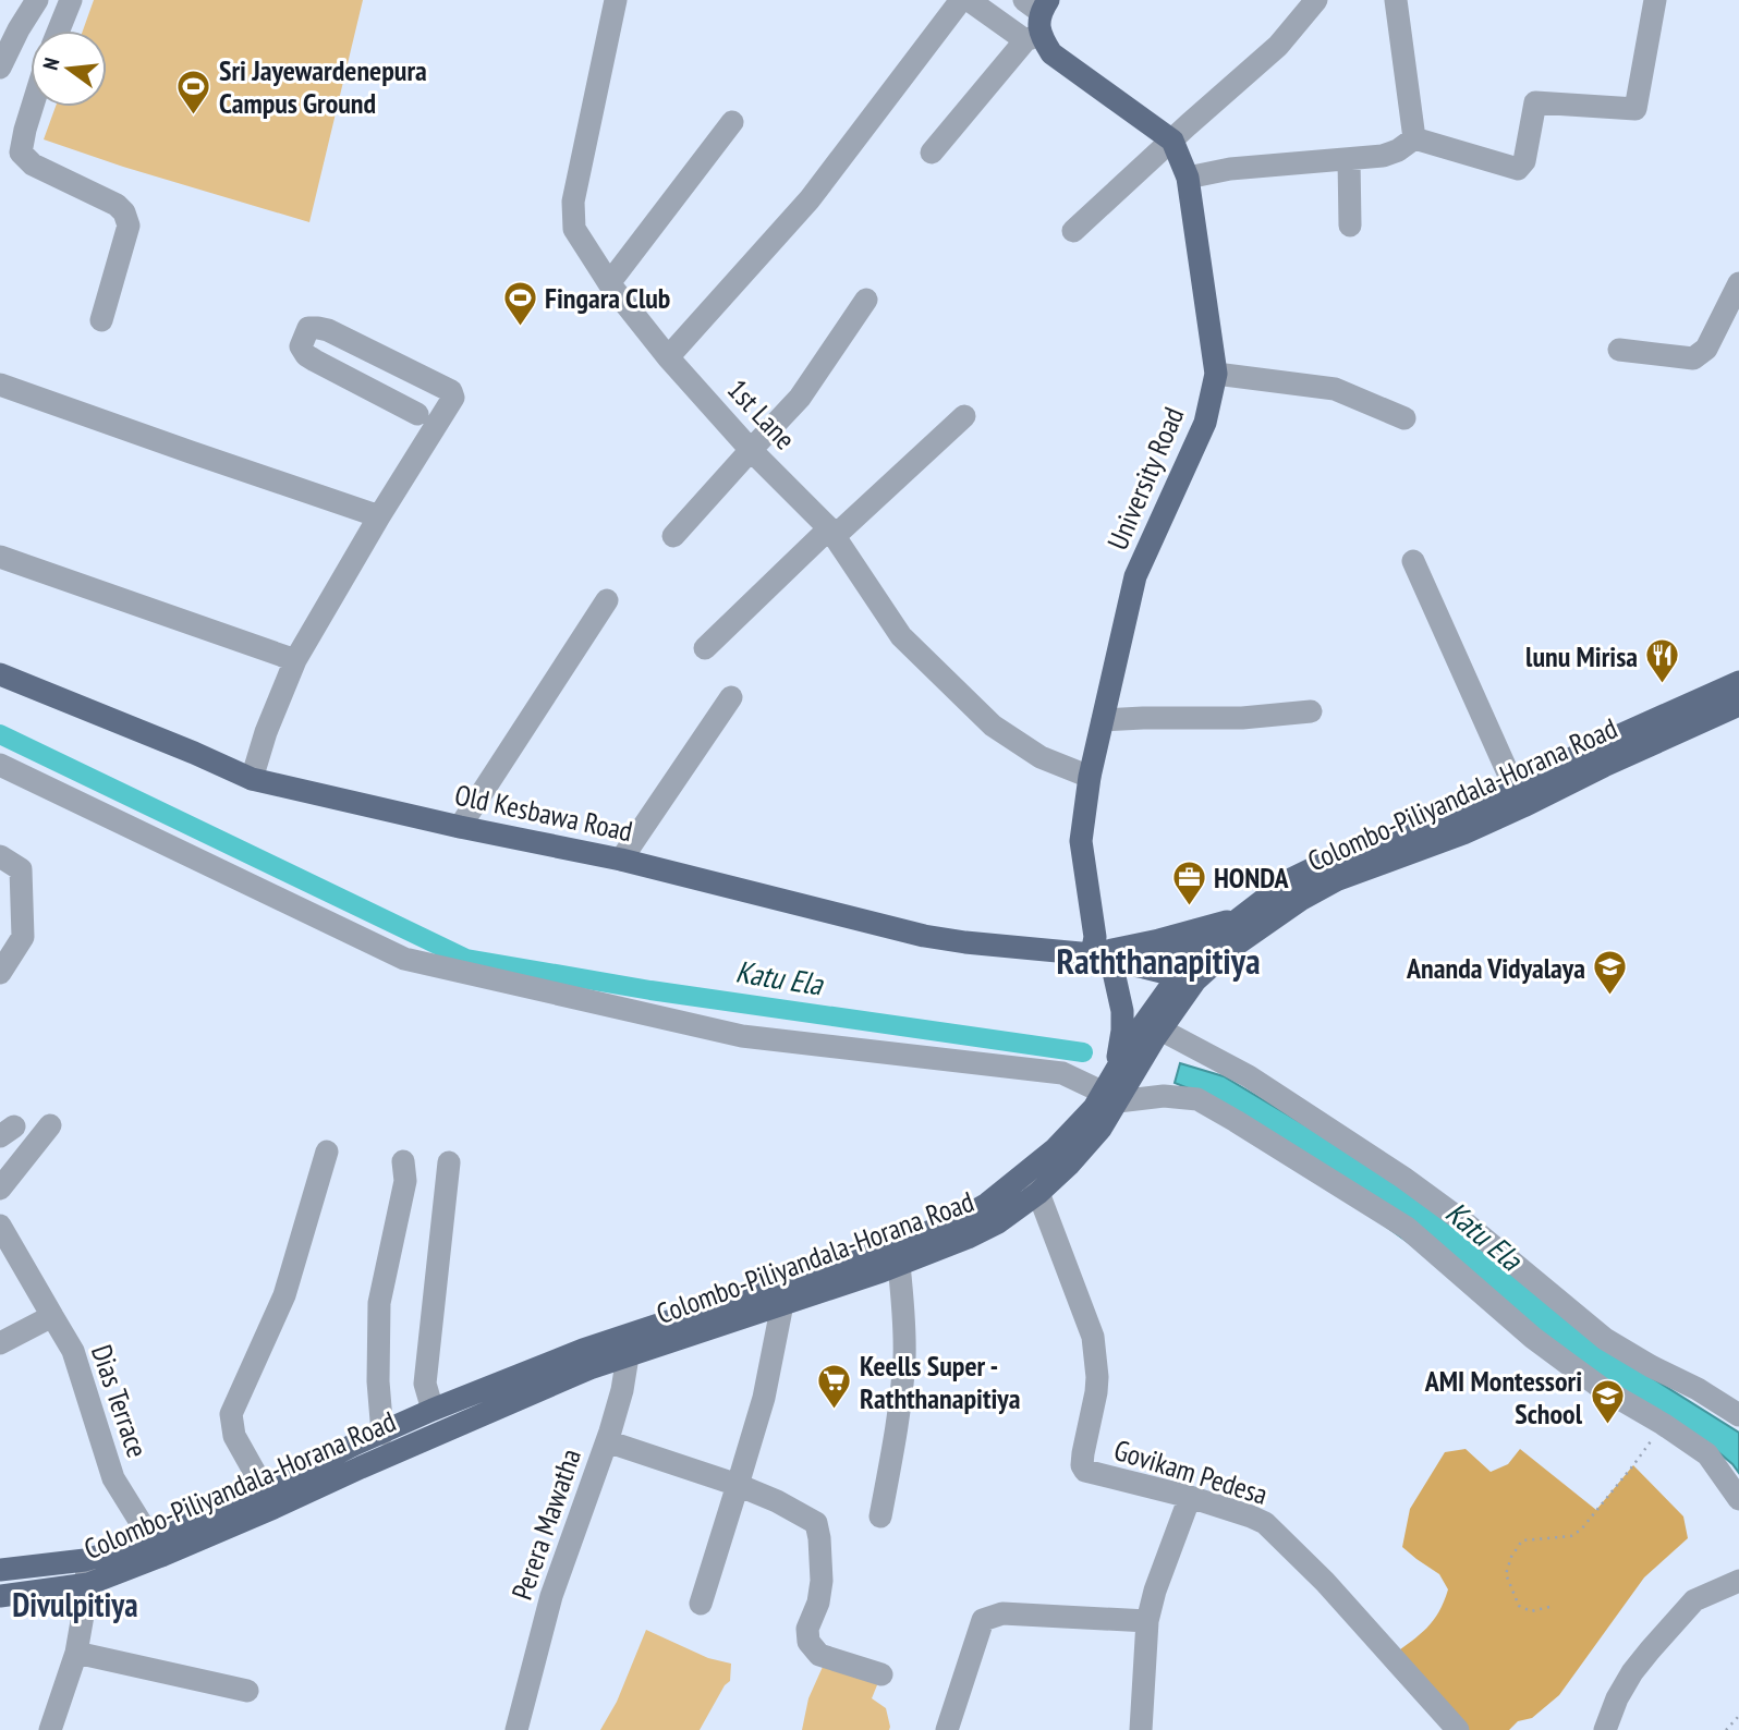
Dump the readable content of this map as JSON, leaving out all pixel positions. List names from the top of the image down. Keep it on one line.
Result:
{"streets":{"main road":["University Road","Colombo-Piliyandala-Horana Road","Old Kesbawa Road"],"street":["1st Lane","Dias Terrace","Govikam Pedesa","Perera Mawatha"]},"crossings":[["1st Lane","University Road"],["University Road","Colombo-Piliyandala-Horana Road"],["University Road","Old Kesbawa Road"],["Colombo-Piliyandala-Horana Road","Old Kesbawa Road"],["Colombo-Piliyandala-Horana Road","Dias Terrace"],["Colombo-Piliyandala-Horana Road","Govikam Pedesa"],["Colombo-Piliyandala-Horana Road","Perera Mawatha"]],"districts":["Raththanapitiya","Divulpitiya"],"water":["Katu Ela"],"places":{"sports":["Sri Jayewardenepura Campus Ground","Fingara Club"],"restaurant":["lunu Mirisa"],"office":["HONDA"],"school or university":["Ananda Vidyalaya","AMI Montessori School"],"supermarket":["Keells Super - Raththanapitiya"]},"north":"left"}
